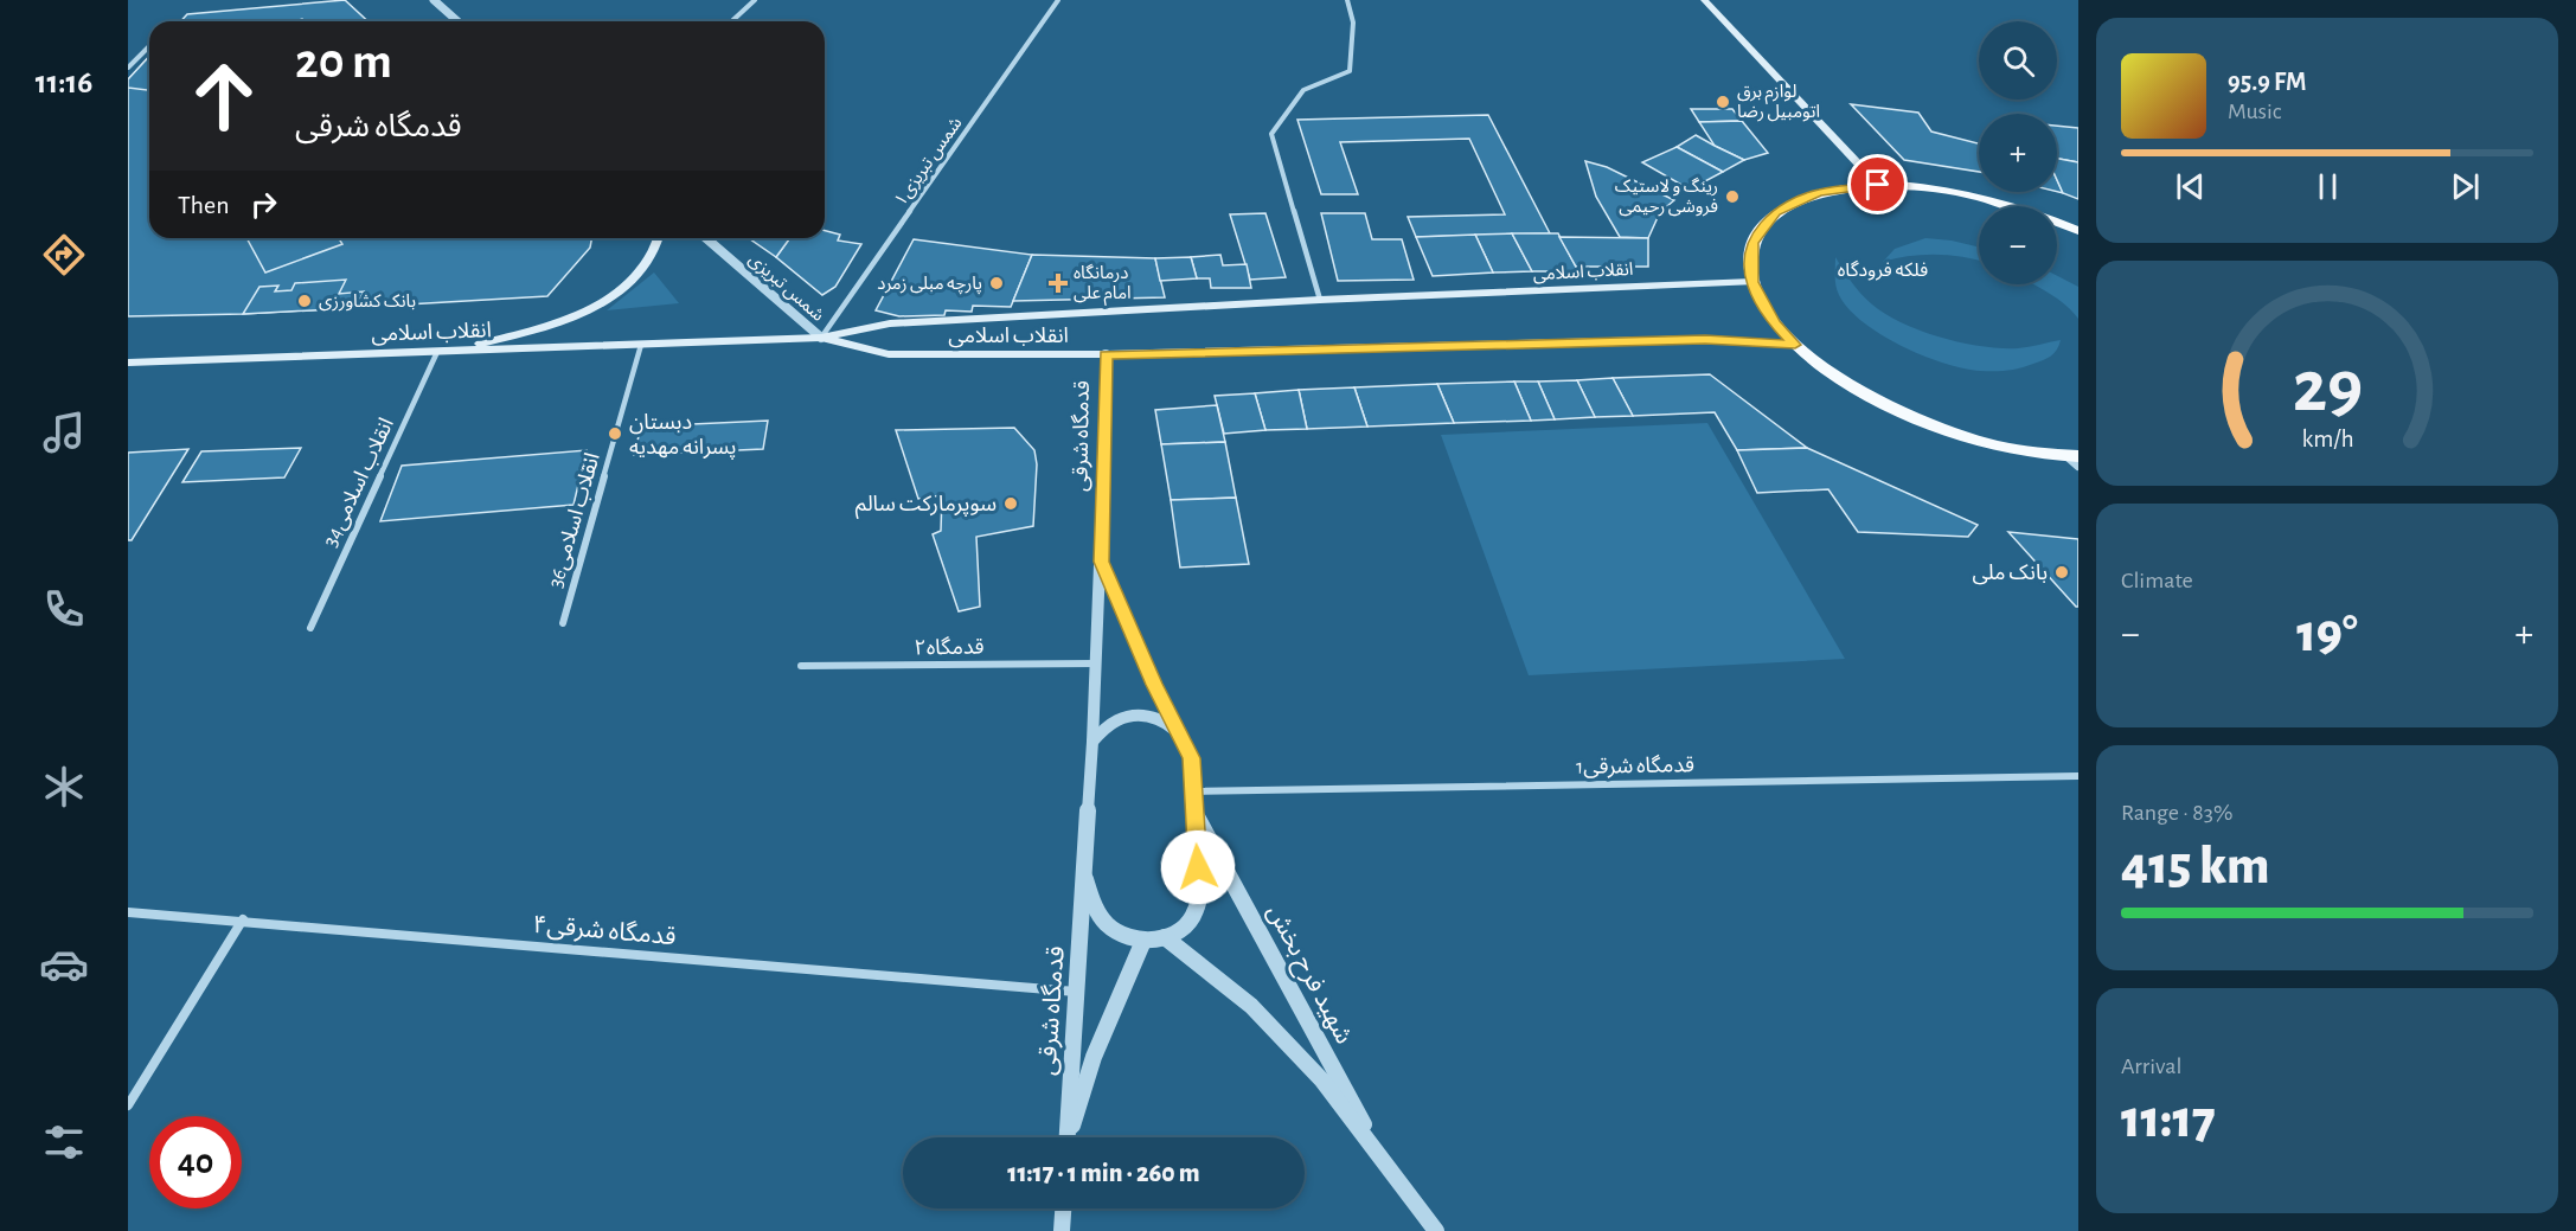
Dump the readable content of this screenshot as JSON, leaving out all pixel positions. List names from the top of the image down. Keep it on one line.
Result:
{"streets":{"main road":["انقلاب اسلامی"],"street":["شمس تبریزی۱","شمس تبریزی","قدمگاه شرقی","34انقلاب اسلامی","36انقلاب اسلامی","قدمگاه۲","1قدمگاه شرقی","قدمگاه شرقی۴","شهید فرح بخش"]},"crossings":[["شمس تبریزی۱","انقلاب اسلامی"],["شمس تبریزی۱","شمس تبریزی"],["انقلاب اسلامی","شمس تبریزی"],["انقلاب اسلامی","قدمگاه شرقی"],["انقلاب اسلامی","34انقلاب اسلامی"],["انقلاب اسلامی","36انقلاب اسلامی"],["قدمگاه شرقی","قدمگاه۲"],["قدمگاه شرقی","1قدمگاه شرقی"],["قدمگاه شرقی","قدمگاه شرقی۴"],["قدمگاه شرقی","شهید فرح بخش"]],"districts":["فلکه فرودگاه"],"places":{"other":["لوازم برق اتومبیل رضا","رینگ و لاستیک فروشی رحیمی","پارچه مبلی زمرد","بانک کشاورزی","دبستان پسرانه مهدیه","سوپرمارکت سالم","بانک ملی"],"health":["درمانگاه امام علی"]},"page":{"tabs":"11:16","map_buttons":["+","−"],"turn":["20 m","قدمگاه شرقی"],"song":["95.9 FM","Music"],"then":"Then","tile":["Climate",["Range · 83%","415 km"],["Arrival","11:17"]],"heat":["−","19°","+"],"limit":"40","trip":"11:17 · 1 min · 260 m","gauge":["29","km/h"]}}
